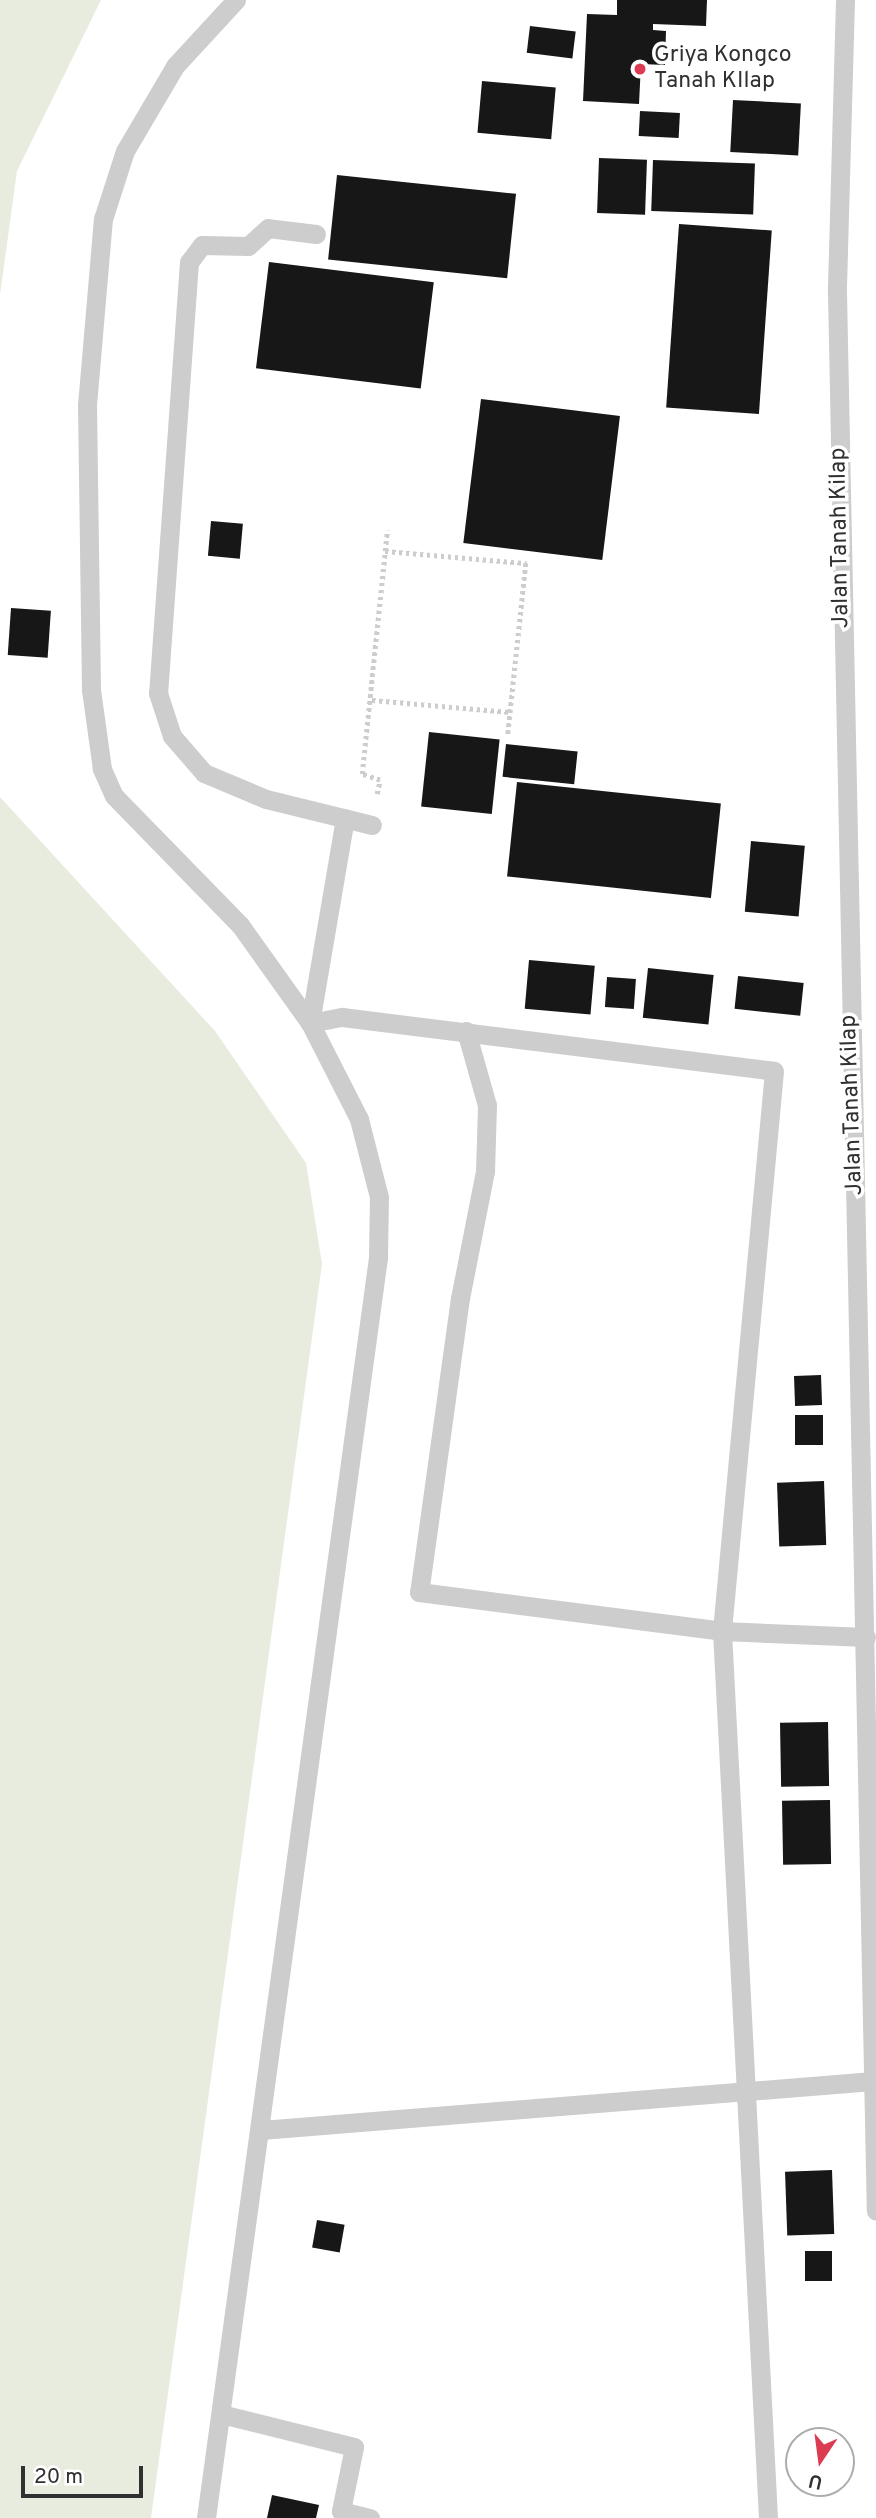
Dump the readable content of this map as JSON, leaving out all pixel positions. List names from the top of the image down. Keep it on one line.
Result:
{"streets":{"lane":["Jalan Tanah Kilap"]},"places":["Griya Kongco Tanah KIlap"],"scale_bar":"20 m","north":"bottom"}
